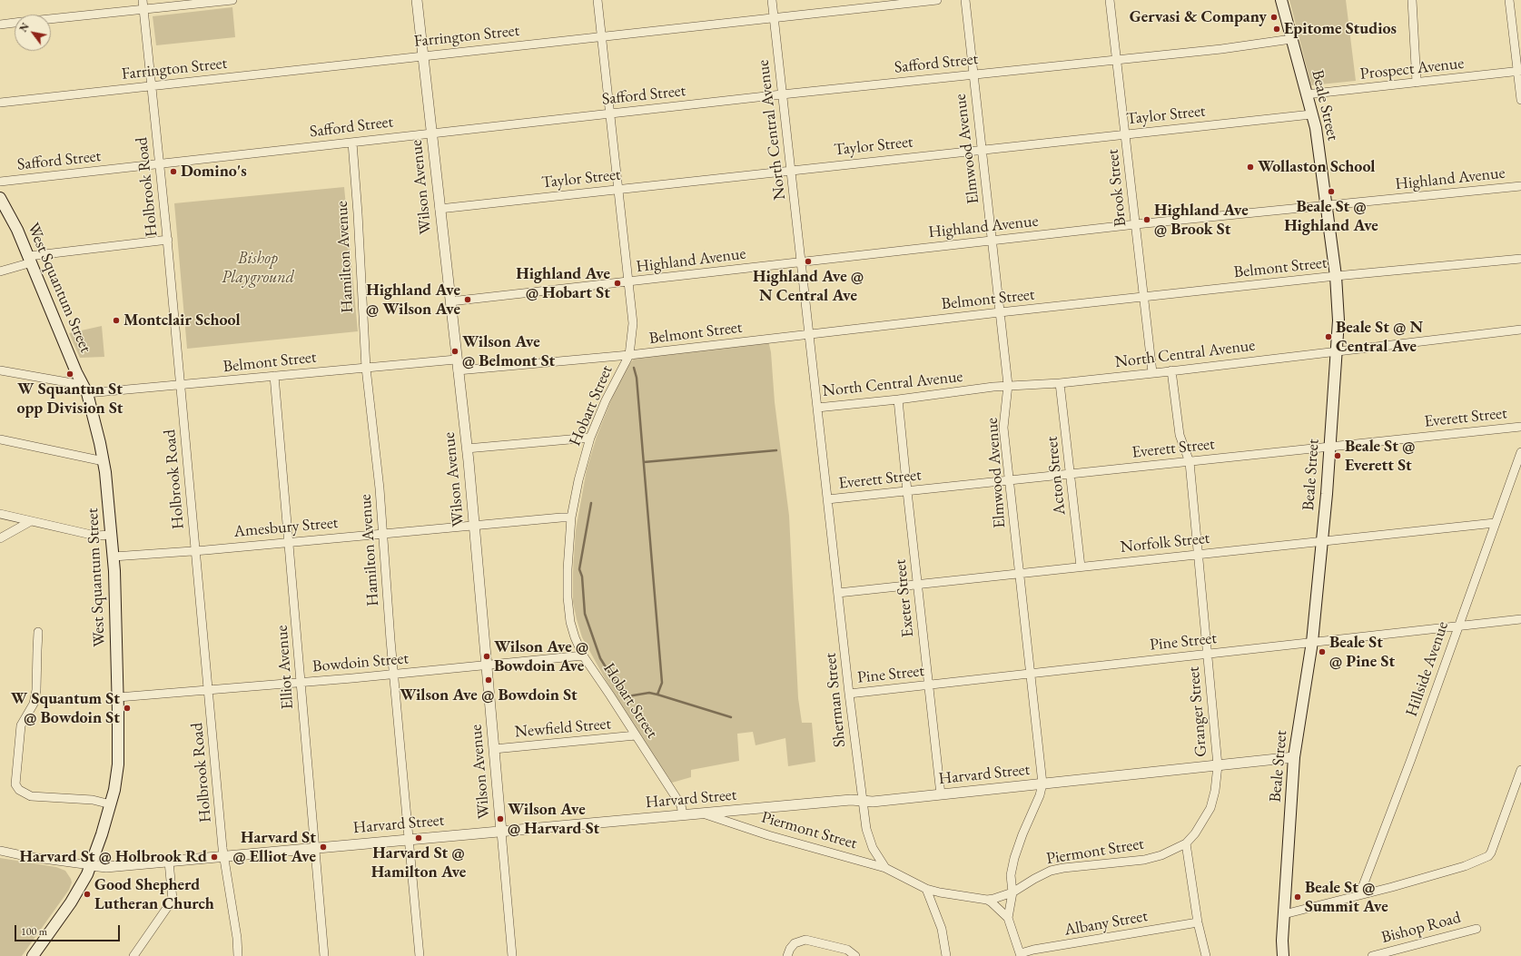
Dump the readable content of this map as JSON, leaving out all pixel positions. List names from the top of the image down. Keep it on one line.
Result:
{"streets":{"main road":["Beale Street","West Squantum Street"],"street":["Farrington Street","Safford Street","Prospect Avenue","Taylor Street","North Central Avenue","Elmwood Avenue","Highland Avenue","Holbrook Road","Wilson Avenue","Brook Street","Hamilton Avenue","Belmont Street","Hobart Street","Everett Street","Acton Street","Amesbury Street","Norfolk Street","Exeter Street","Pine Street","Bowdoin Street","Elliot Avenue","Hillside Avenue","Sherman Street","Granger Street","Newfield Street","Harvard Street","Piermont Street","Albany Street","Bishop Road"]},"crossings":[["Farrington Street","North Central Avenue"],["Farrington Street","Holbrook Road"],["Farrington Street","Wilson Avenue"],["Farrington Street","Hobart Street"],["Safford Street","Beale Street"],["Safford Street","North Central Avenue"],["Safford Street","Elmwood Avenue"],["Safford Street","Holbrook Road"],["Safford Street","Wilson Avenue"],["Safford Street","Brook Street"],["Safford Street","Hamilton Avenue"],["Safford Street","Hobart Street"],["Prospect Avenue","Beale Street"],["Beale Street","Taylor Street"],["Beale Street","North Central Avenue"],["Beale Street","Highland Avenue"],["Beale Street","Belmont Street"],["Beale Street","Everett Street"],["Beale Street","Norfolk Street"],["Beale Street","Pine Street"],["Beale Street","Harvard Street"],["Taylor Street","North Central Avenue"],["Taylor Street","Elmwood Avenue"],["Taylor Street","Wilson Avenue"],["Taylor Street","Brook Street"],["Taylor Street","Hobart Street"],["North Central Avenue","Elmwood Avenue"],["North Central Avenue","Highland Avenue"],["North Central Avenue","Brook Street"],["North Central Avenue","Belmont Street"],["North Central Avenue","Acton Street"],["North Central Avenue","Exeter Street"],["North Central Avenue","Sherman Street"],["North Central Avenue","Granger Street"],["Elmwood Avenue","Highland Avenue"],["Elmwood Avenue","Belmont Street"],["Elmwood Avenue","Everett Street"],["Elmwood Avenue","Norfolk Street"],["Elmwood Avenue","Pine Street"],["Elmwood Avenue","Harvard Street"],["Elmwood Avenue","Piermont Street"],["Elmwood Avenue","Albany Street"],["Highland Avenue","Wilson Avenue"],["Highland Avenue","Brook Street"],["Highland Avenue","Hobart Street"],["Holbrook Road","Belmont Street"],["Holbrook Road","Amesbury Street"],["Holbrook Road","Bowdoin Street"],["Holbrook Road","Harvard Street"],["Wilson Avenue","Belmont Street"],["Wilson Avenue","Amesbury Street"],["Wilson Avenue","Bowdoin Street"],["Wilson Avenue","Newfield Street"],["Wilson Avenue","Harvard Street"],["Brook Street","Belmont Street"],["Hamilton Avenue","Belmont Street"],["Hamilton Avenue","Amesbury Street"],["Hamilton Avenue","Bowdoin Street"],["Hamilton Avenue","Harvard Street"],["Belmont Street","West Squantum Street"],["Belmont Street","Hobart Street"],["Belmont Street","Elliot Avenue"],["West Squantum Street","Amesbury Street"],["West Squantum Street","Bowdoin Street"],["West Squantum Street","Harvard Street"],["Hobart Street","Amesbury Street"],["Hobart Street","Bowdoin Street"],["Hobart Street","Newfield Street"],["Hobart Street","Harvard Street"],["Everett Street","Acton Street"],["Everett Street","Exeter Street"],["Everett Street","Sherman Street"],["Everett Street","Granger Street"],["Acton Street","Norfolk Street"],["Amesbury Street","Elliot Avenue"],["Norfolk Street","Exeter Street"],["Norfolk Street","Hillside Avenue"],["Norfolk Street","Sherman Street"],["Norfolk Street","Granger Street"],["Exeter Street","Pine Street"],["Exeter Street","Harvard Street"],["Pine Street","Hillside Avenue"],["Pine Street","Sherman Street"],["Pine Street","Granger Street"],["Bowdoin Street","Elliot Avenue"],["Elliot Avenue","Harvard Street"],["Sherman Street","Harvard Street"],["Sherman Street","Piermont Street"],["Granger Street","Harvard Street"],["Granger Street","Piermont Street"],["Harvard Street","Piermont Street"]],"parks":["Bishop Playground"],"places":["Gervasi & Company","Epitome Studios","Wollaston School","Domino's","Beale St @ Highland Ave","Highland Ave @ Brook St","Highland Ave @ N Central Ave","Highland Ave @ Hobart St","Highland Ave @ Wilson Ave","Montclair School","Beale St @ N Central Ave","Wilson Ave @ Belmont St","W Squantun St opp Division St","Beale St @ Everett St","Beale St @ Pine St","Wilson Ave @ Bowdoin Ave","Wilson Ave @ Bowdoin St","W Squantum St @ Bowdoin St","Wilson Ave @ Harvard St","Harvard St @ Hamilton Ave","Harvard St @ Elliot Ave","Harvard St @ Holbrook Rd","Good Shepherd Lutheran Church","Beale St @ Summit Ave"],"scale_bar":"100 m","north":"top left"}
